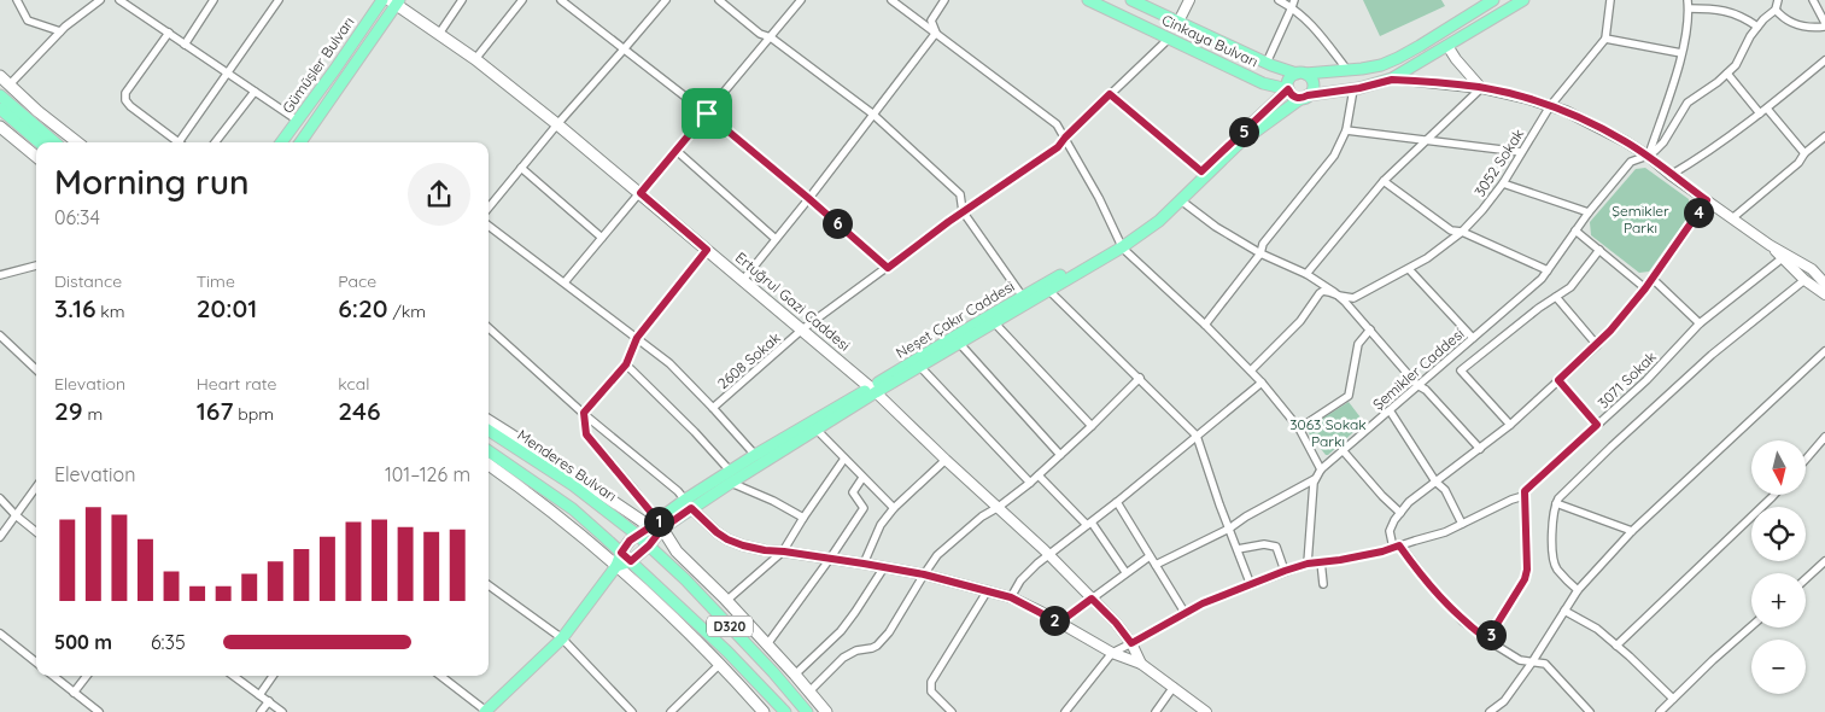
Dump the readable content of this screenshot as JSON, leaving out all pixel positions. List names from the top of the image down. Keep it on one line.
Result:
{"streets":{"main road":["Cinkaya Bulvarı","Gümüşler Bulvarı","Ertuğrul Gazi Caddesi","Neşet Çakır Caddesi","Menderes Bulvarı","D320"],"street":["3052 Sokak","2608 Sokak","Şemikler Caddesi","3071 Sokak"]},"crossings":[["Cinkaya Bulvarı","Neşet Çakır Caddesi"],["Cinkaya Bulvarı","2608 Sokak"],["Gümüşler Bulvarı","Ertuğrul Gazi Caddesi"],["Ertuğrul Gazi Caddesi","Neşet Çakır Caddesi"],["Ertuğrul Gazi Caddesi","2608 Sokak"],["Neşet Çakır Caddesi","Menderes Bulvarı"],["Neşet Çakır Caddesi","D320"]],"parks":["Şemikler Parkı","3063 Sokak Parkı"],"north":"bottom","page":{"pins":["5","4","6","1","2","3"],"heading":["Morning run","06:34"],"stats":[["Distance","3.16 km"],["Time","20:01"],["Pace","6:20 /km"],["Elevation","29 m"],["Heart rate","167 bpm"],["kcal","246"]],"map_buttons":["+","−"],"chart":["Elevation","101–126 m"],"list":[{"name":"500 m","note":"6:35"}]}}
